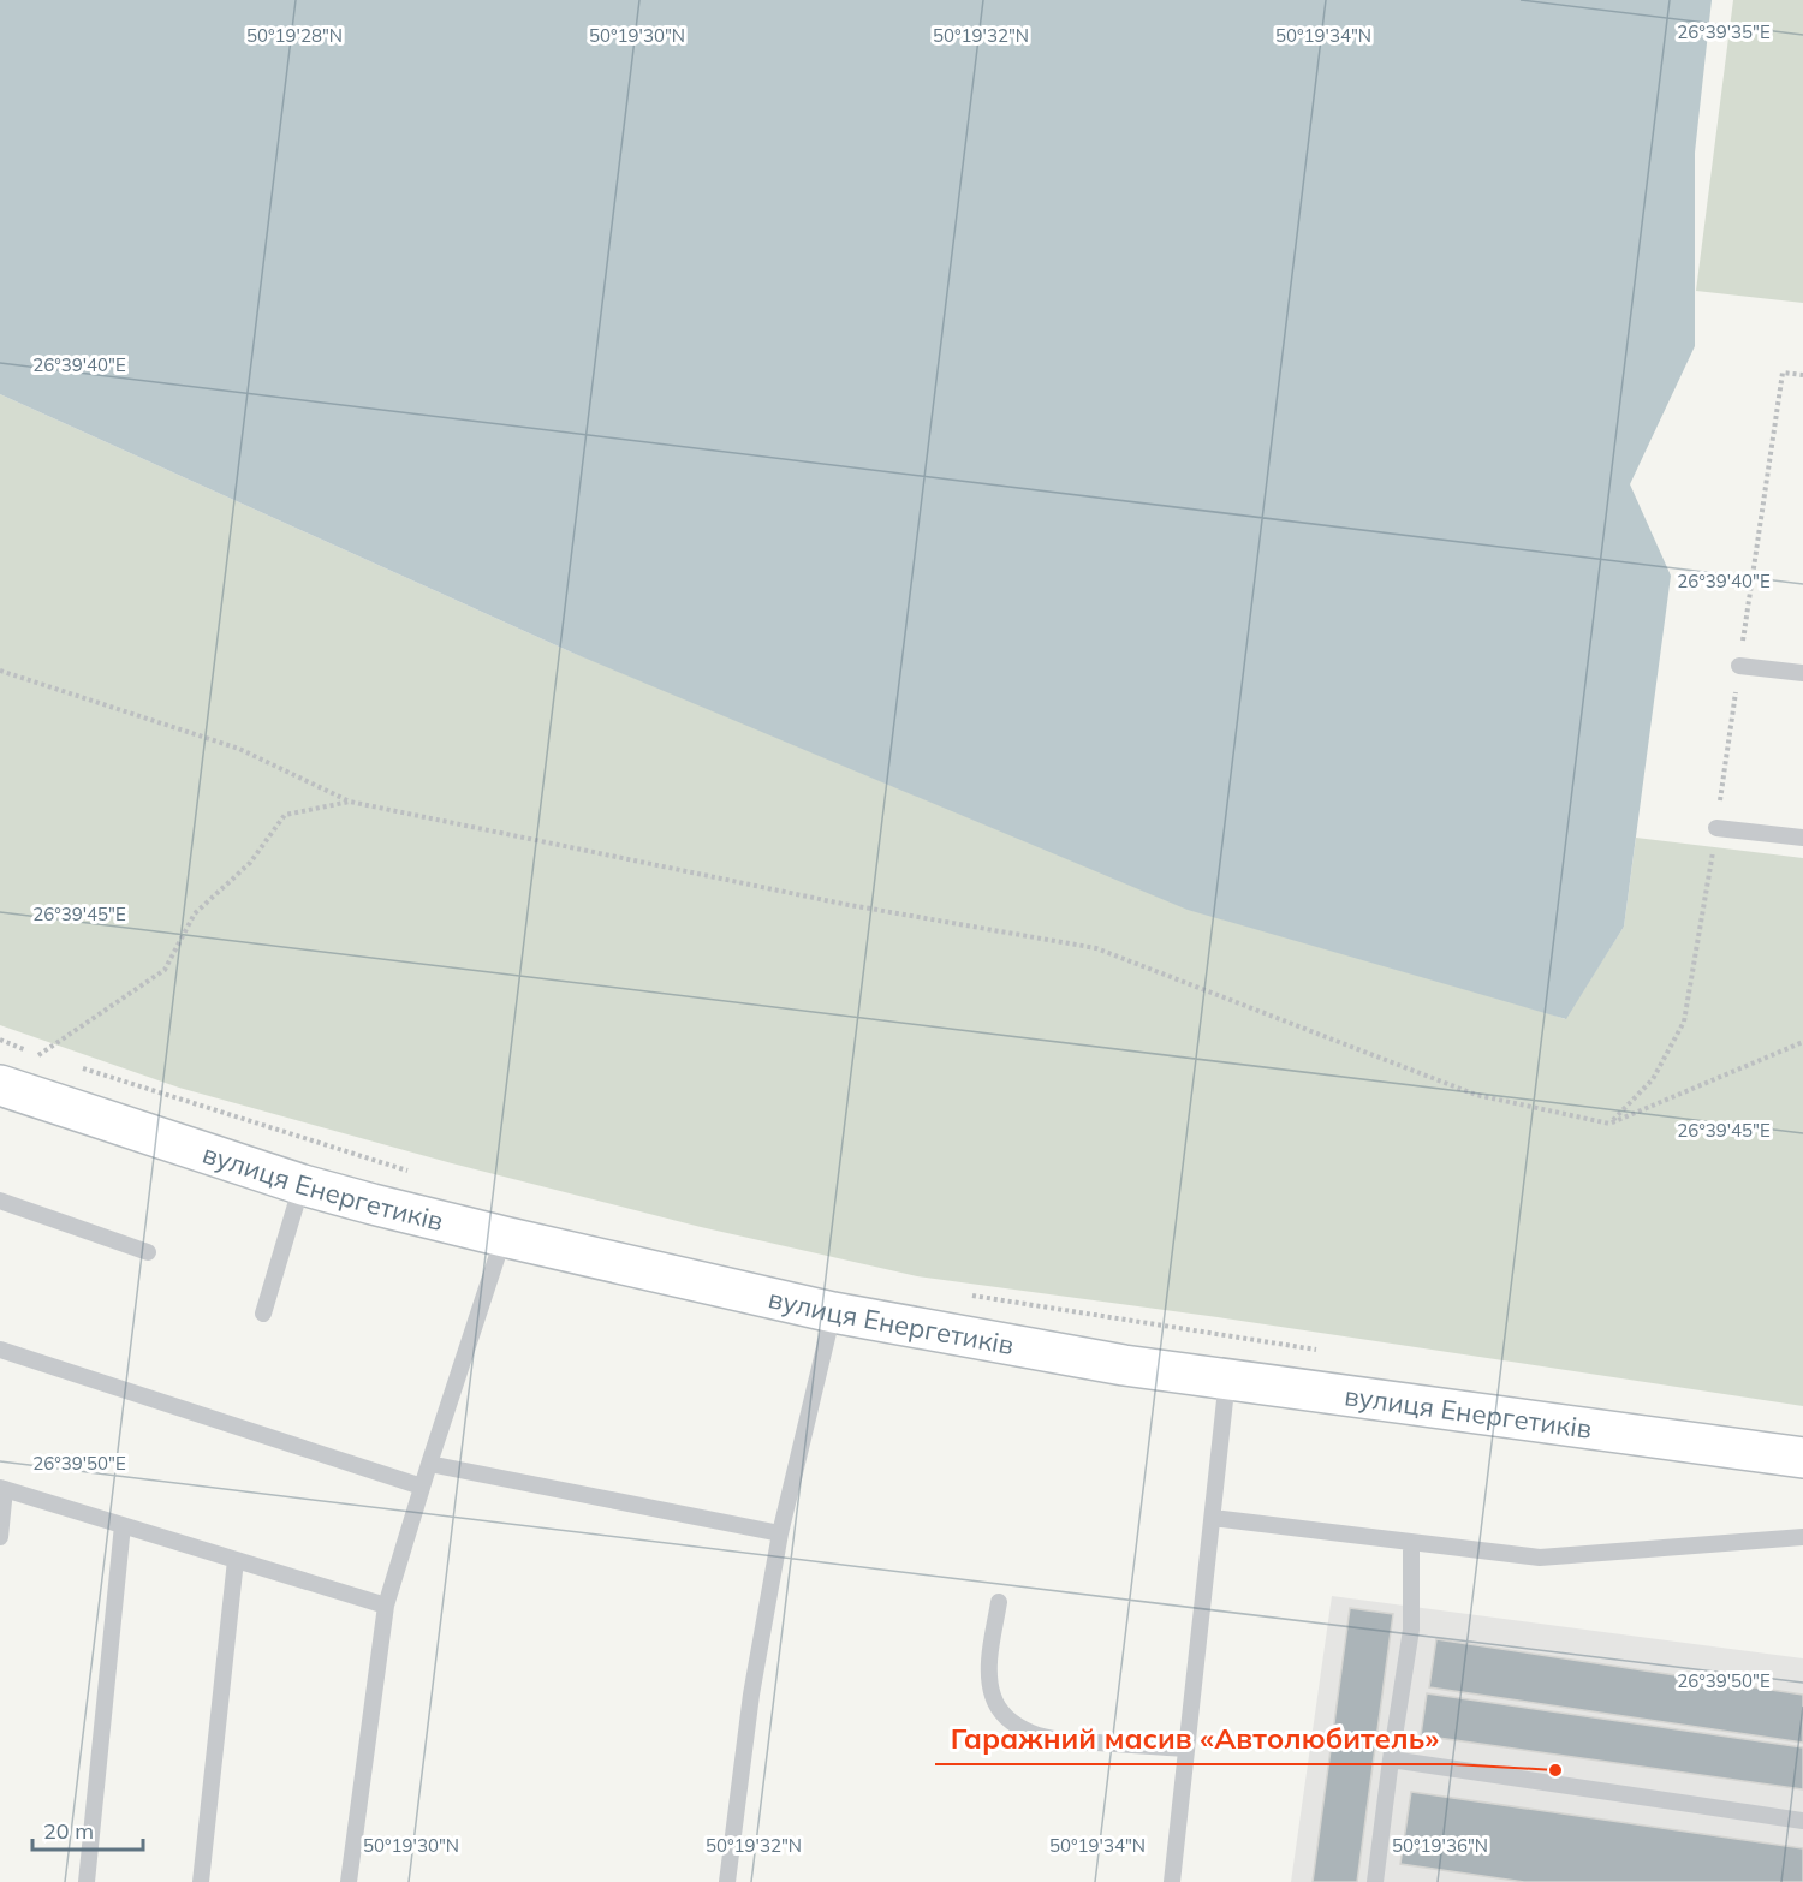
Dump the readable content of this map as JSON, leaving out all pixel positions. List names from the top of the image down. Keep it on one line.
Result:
{"streets":{"main road":["вулиця Енергетиків"]},"places":["Гаражний масив «Автолюбитель»"],"scale_bar":"20 m","coordinates":["26°39'35\"E","50°19'28\"N","50°19'30\"N","50°19'32\"N","50°19'34\"N","26°39'40\"E","26°39'45\"E","26°39'50\"E","50°19'36\"N"]}
